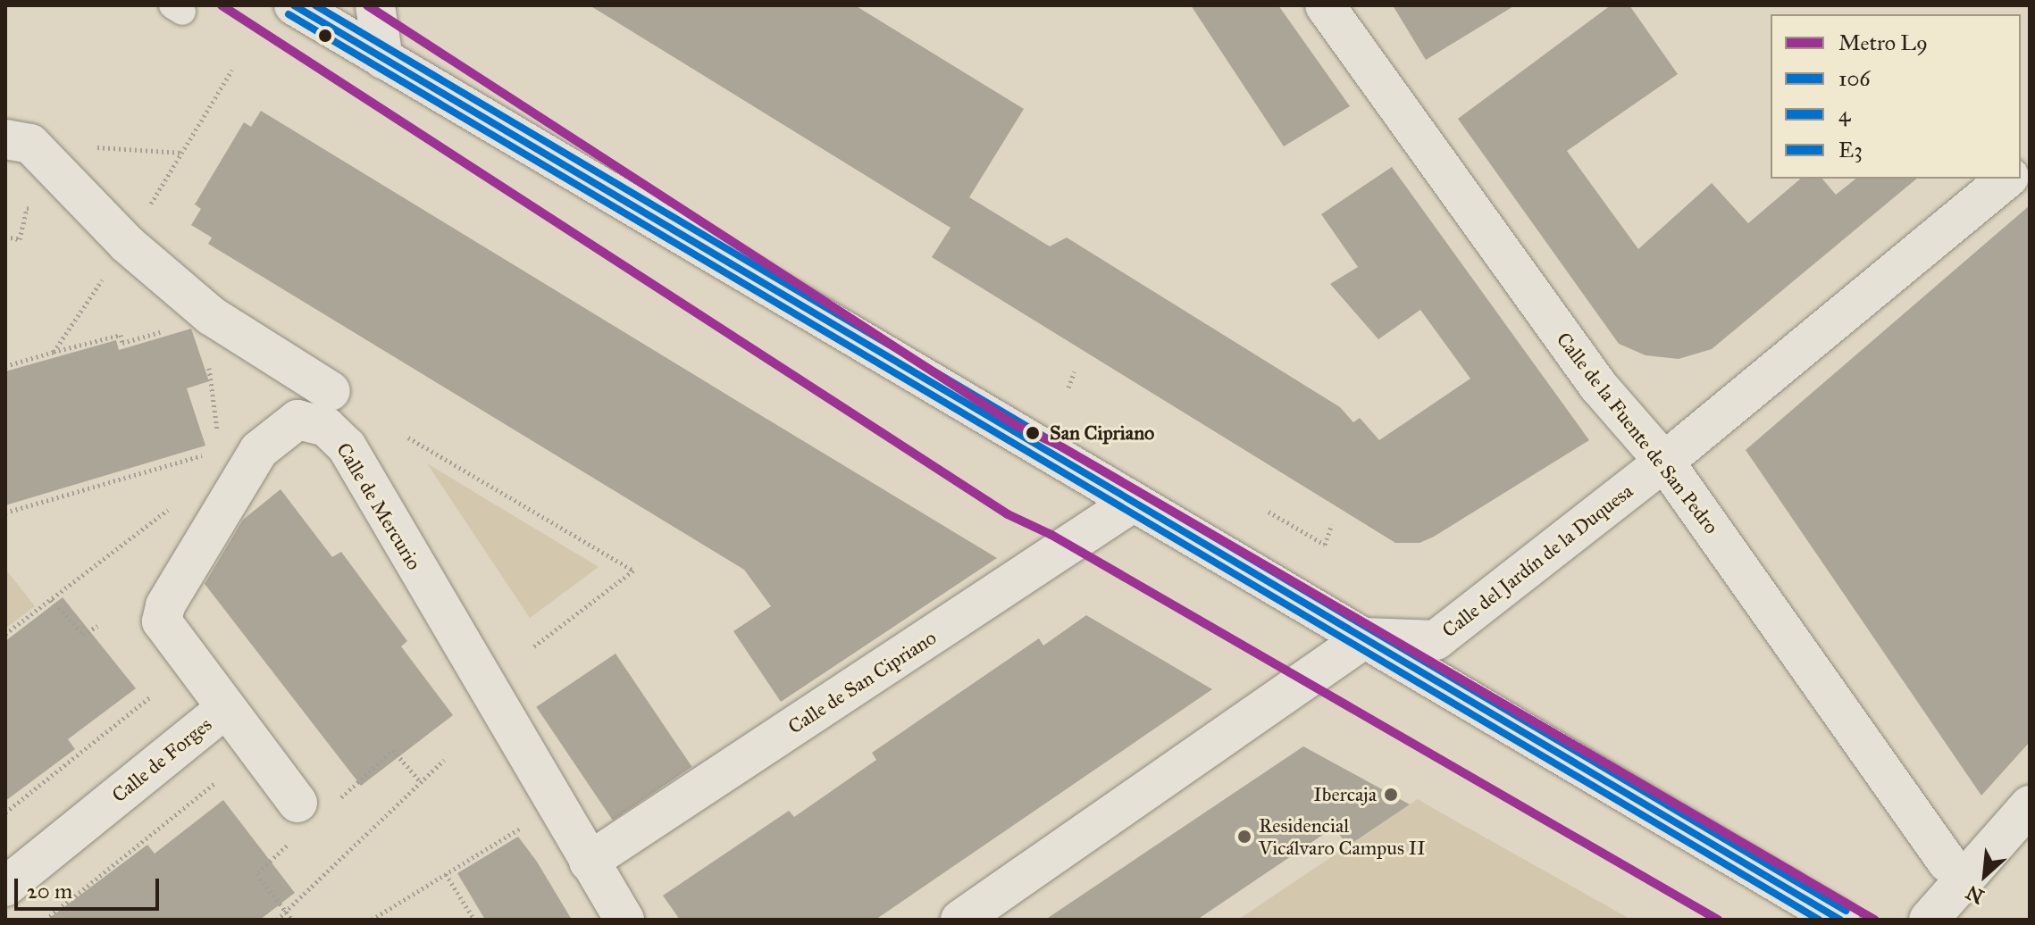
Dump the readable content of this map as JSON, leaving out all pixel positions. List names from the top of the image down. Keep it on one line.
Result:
{"streets":{"street":["Calle de la Fuente de San Pedro","Calle de Mercurio","Calle del Jardín de la Duquesa","Calle de San Cipriano","Calle de Forges"]},"crossings":[["Calle de la Fuente de San Pedro","Calle del Jardín de la Duquesa"],["Calle de Mercurio","Calle de San Cipriano"],["Calle de Mercurio","Calle de Forges"]],"places":["San Cipriano","Ibercaja","Residencial Vicálvaro Campus II"],"lines":["metro line L9","transit line 106","transit line E3","transit line 4"],"legend":["Metro L9","106","4","E3"],"scale_bar":"20 m","north":"bottom left"}
